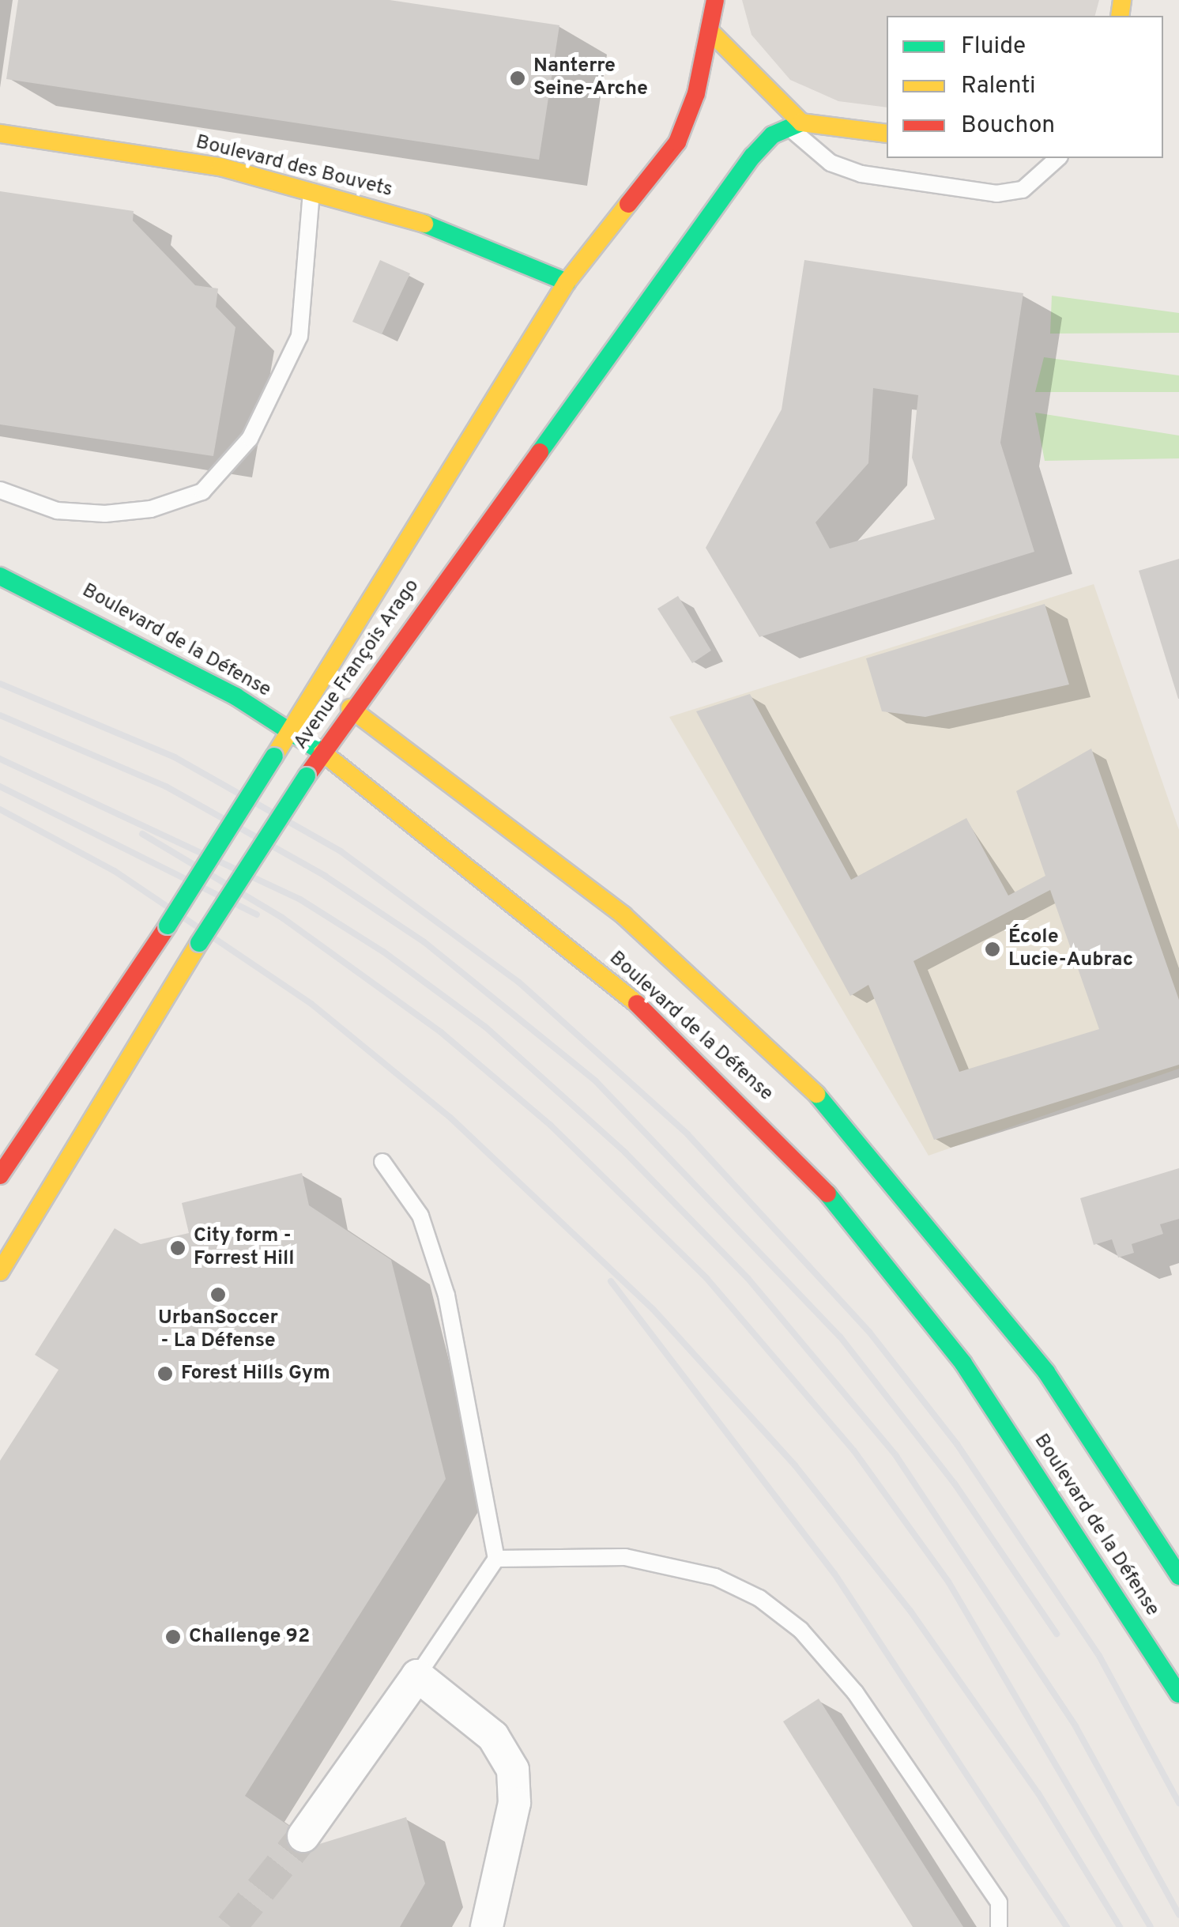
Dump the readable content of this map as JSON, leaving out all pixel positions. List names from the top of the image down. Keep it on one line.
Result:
{"streets":{"main road":["Boulevard des Bouvets","Boulevard de la Défense","Avenue François Arago"]},"crossings":[["Boulevard des Bouvets","Avenue François Arago"],["Boulevard de la Défense","Avenue François Arago"]],"places":["Nanterre Seine-Arche","École Lucie-Aubrac","City form - Forrest Hill","UrbanSoccer - La Défense","Forest Hills Gym","Challenge 92"],"legend":["Fluide","Ralenti","Bouchon"]}
